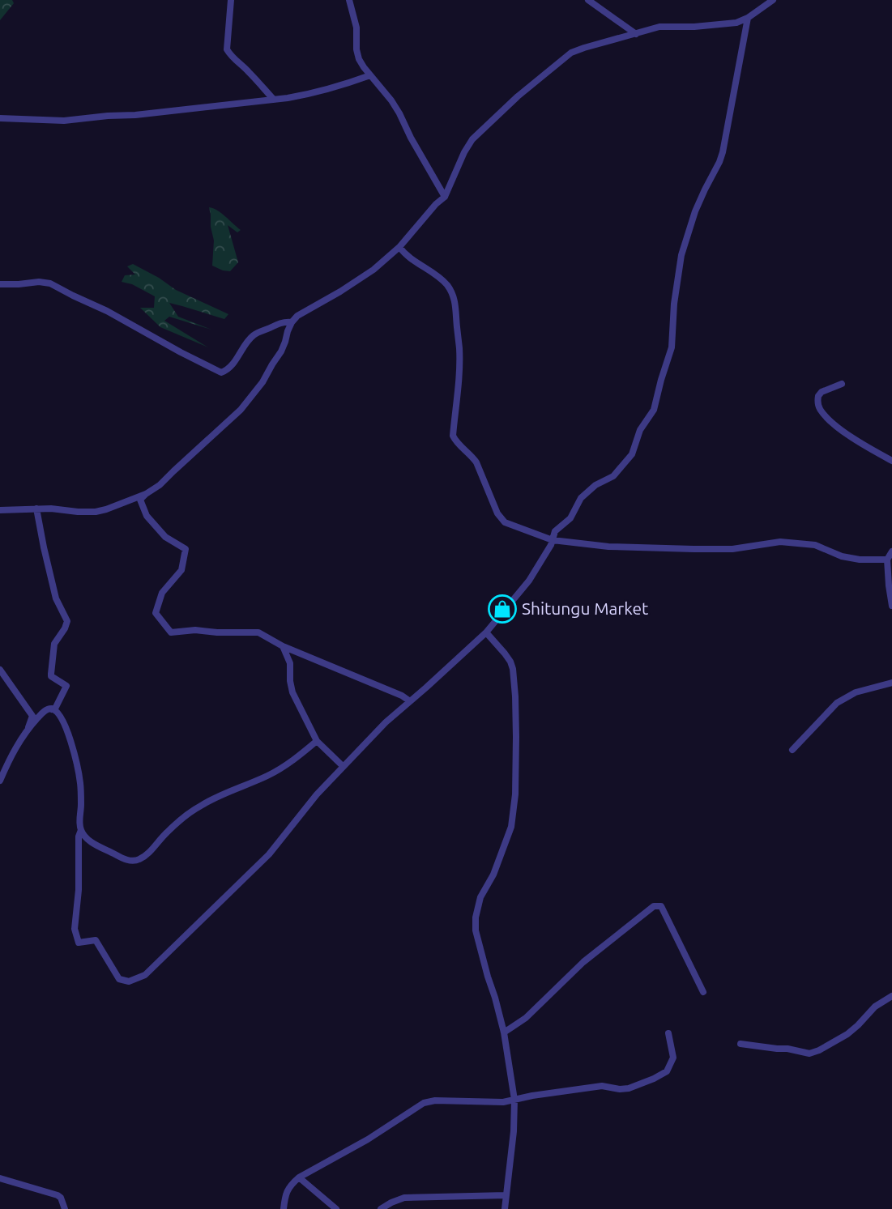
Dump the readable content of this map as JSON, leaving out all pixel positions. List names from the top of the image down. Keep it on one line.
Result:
{"places":{"shop":["Shitungu Market"]}}
